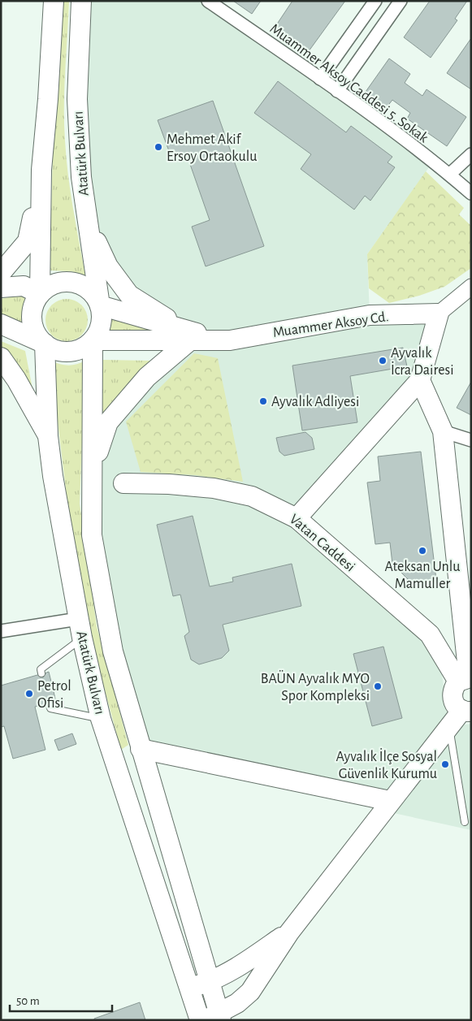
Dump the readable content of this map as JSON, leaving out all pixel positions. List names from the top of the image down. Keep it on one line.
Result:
{"streets":{"main road":["Atatürk Bulvarı","Muammer Aksoy Cd.","Vatan Caddesi"],"street":["Muammer Aksoy Caddesi 5. Sokak"]},"crossings":[["Atatürk Bulvarı","Muammer Aksoy Cd."]],"places":["Mehmet Akif Ersoy Ortaokulu","Ayvalık İcra Dairesi","Ayvalık Adliyesi","Ateksan Unlu Mamuller","BAÜN Ayvalık MYO Spor Kompleksi","Petrol Ofisi","Ayvalık İlçe Sosyal Güvenlik Kurumu"],"scale_bar":"50 m"}
